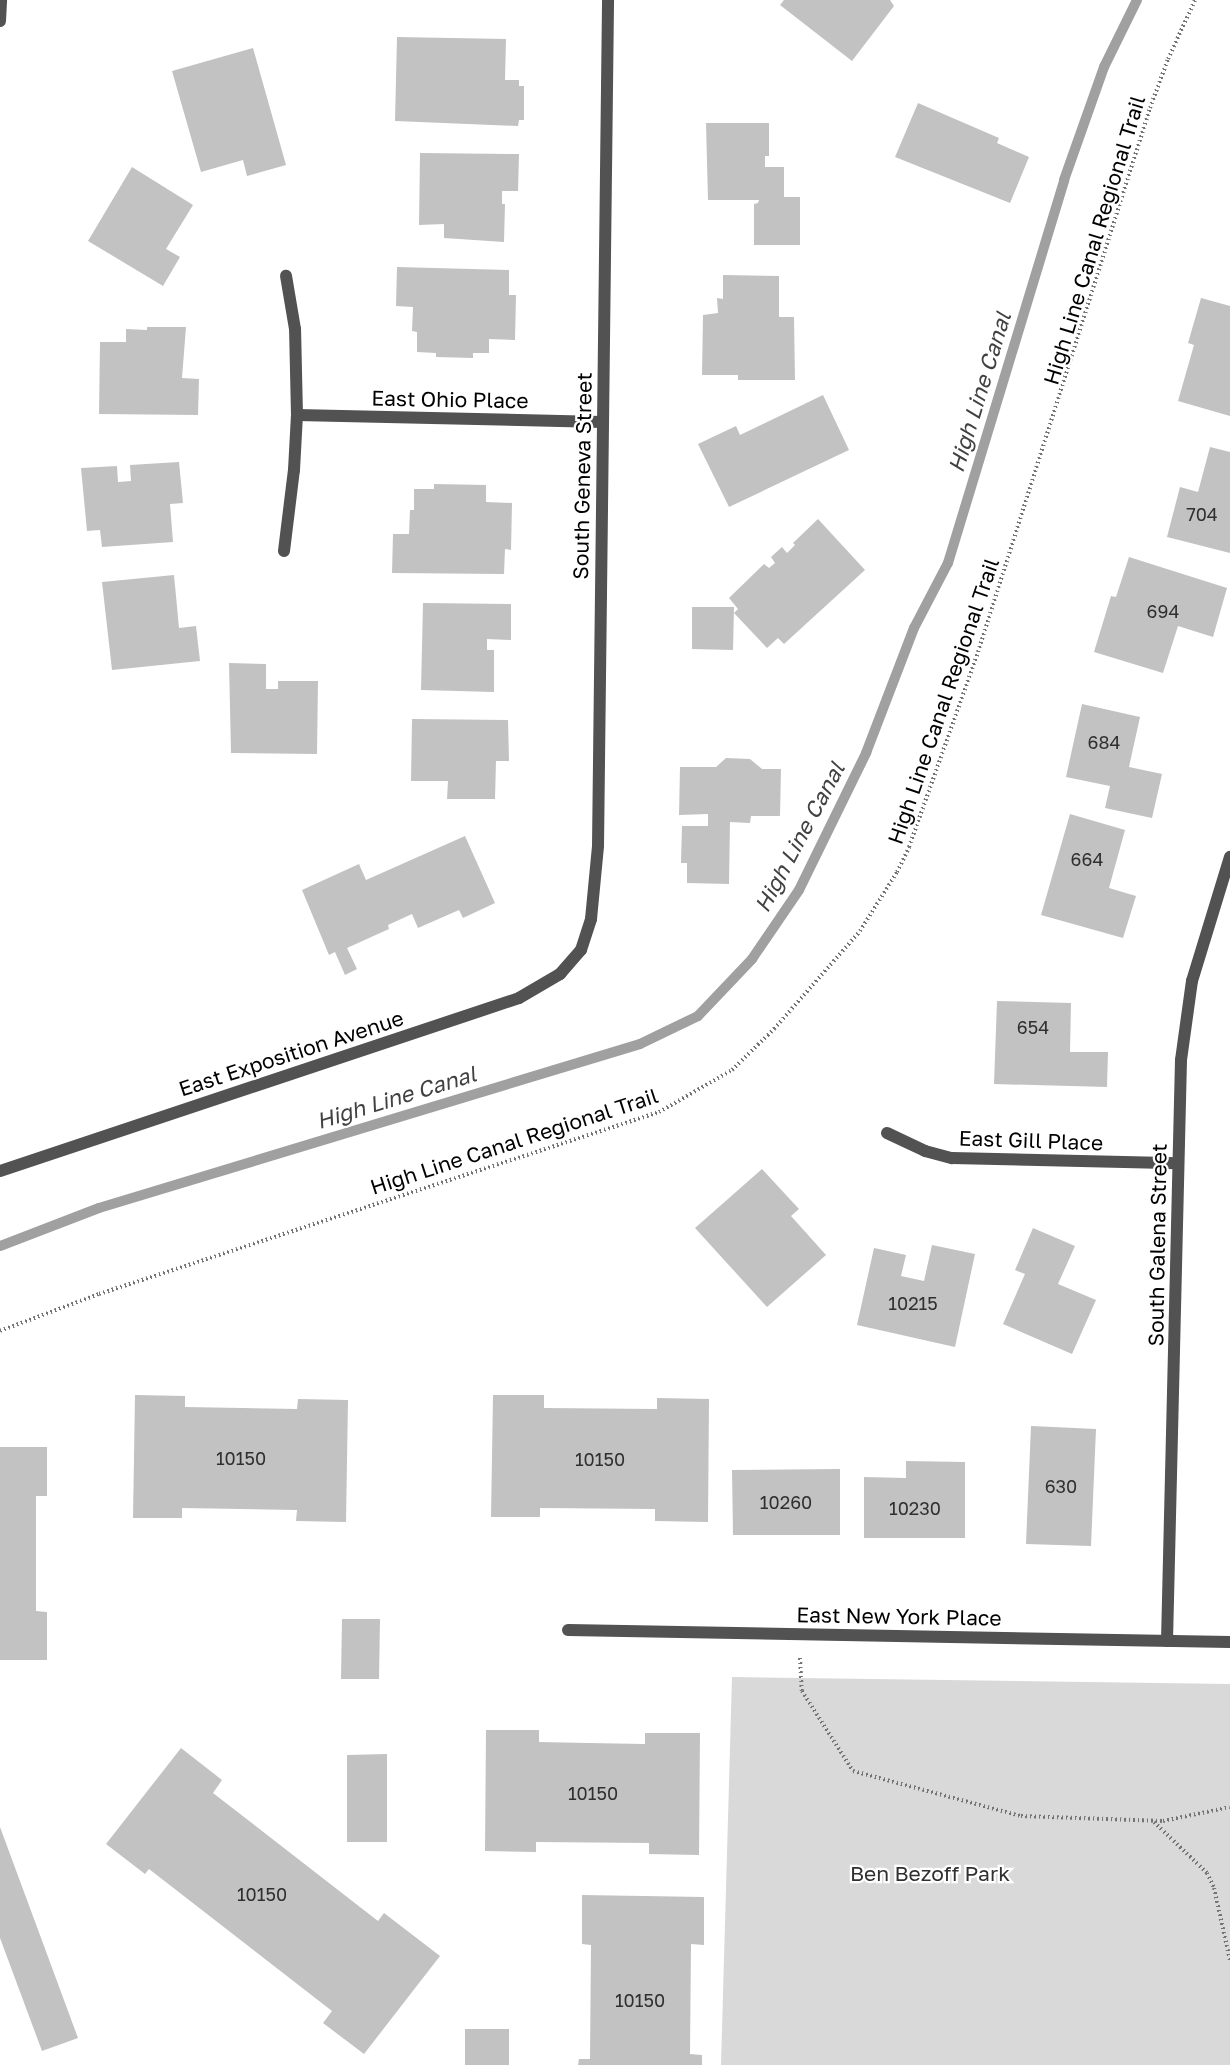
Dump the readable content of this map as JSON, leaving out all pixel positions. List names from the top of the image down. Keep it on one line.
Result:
{"streets":{"street":["East Ohio Place","South Geneva Street","East Exposition Avenue","East Gill Place","South Galena Street","East New York Place"],"path":["High Line Canal Regional Trail"]},"crossings":[["East Ohio Place","South Geneva Street"],["South Geneva Street","East Exposition Avenue"],["East Gill Place","South Galena Street"],["South Galena Street","East New York Place"]],"water":["High Line Canal"],"parks":["Ben Bezoff Park"],"house_numbers":["704","694","684","664","654","10215","10150","10150","630","10260","10230","10150","10150","10150"]}
